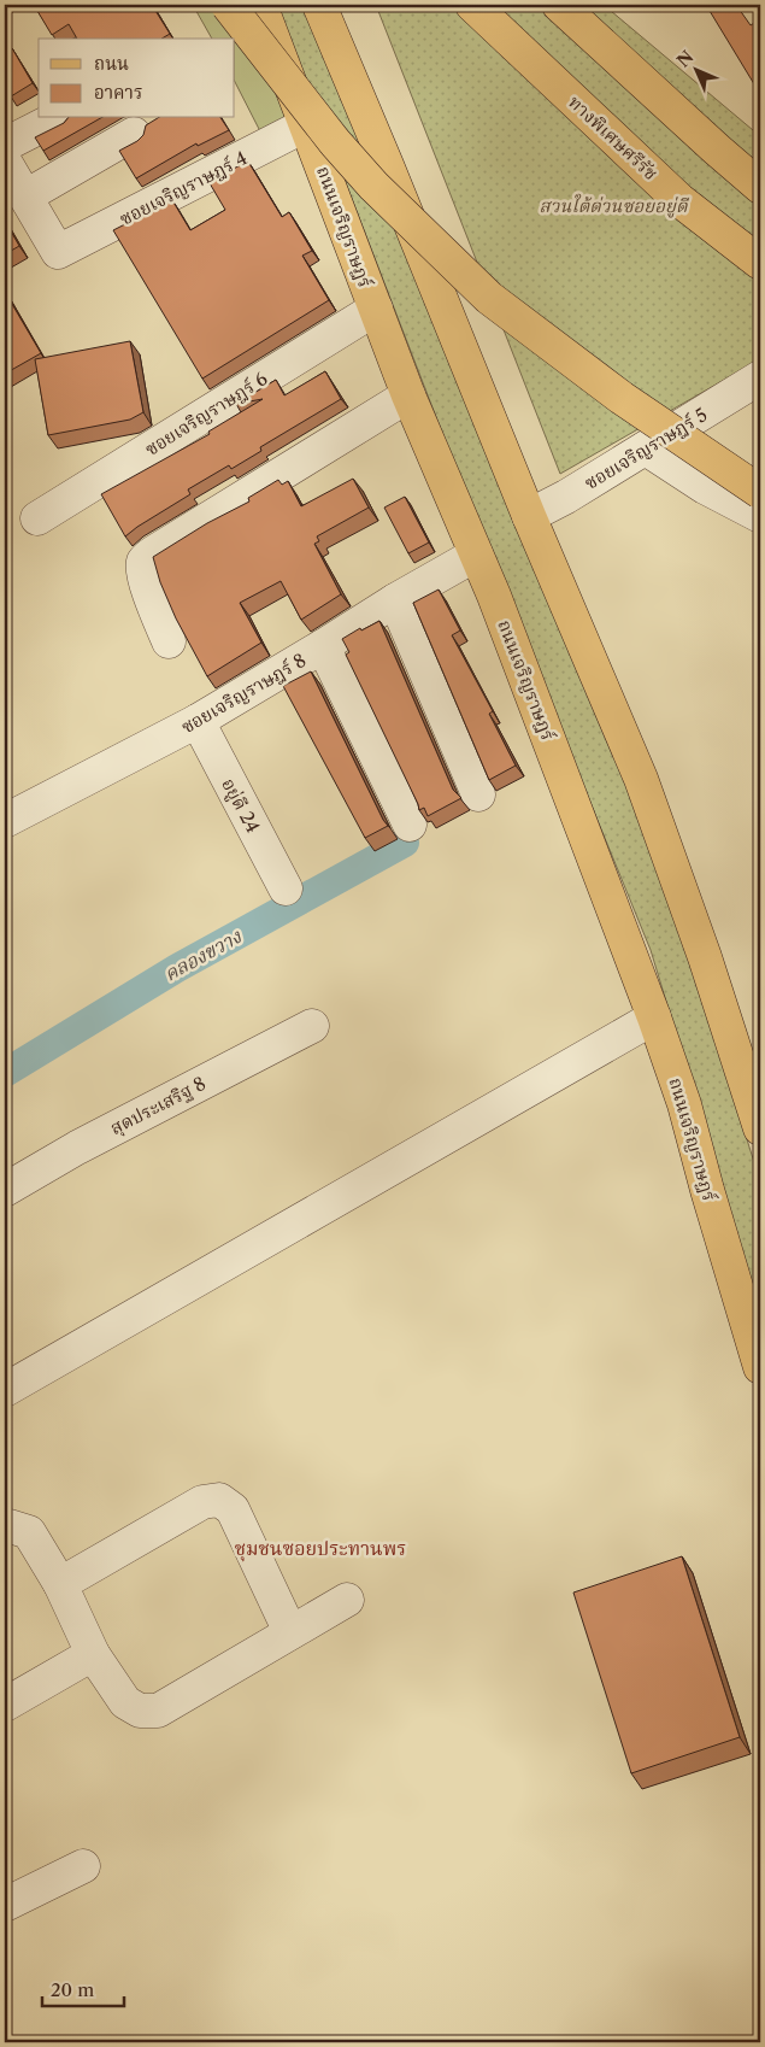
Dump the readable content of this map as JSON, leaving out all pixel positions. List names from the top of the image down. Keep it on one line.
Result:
{"streets":{"main road":["ทางพิเศษศรีรัช","ถนนเจริญราษฎร์"],"street":["ซอยเจริญราษฎร์ 4","ซอยเจริญราษฎร์ 6","ซอยเจริญราษฎร์ 5","ซอยเจริญราษฎร์ 8","อยู่ดี 24","สุดประเสริฐ 8"]},"crossings":[["ซอยเจริญราษฎร์ 4","ถนนเจริญราษฎร์"],["ถนนเจริญราษฎร์","ซอยเจริญราษฎร์ 6"],["ถนนเจริญราษฎร์","ซอยเจริญราษฎร์ 8"],["ซอยเจริญราษฎร์ 8","อยู่ดี 24"]],"districts":["ชุมชนซอยประทานพร"],"water":["คลองขวาง"],"parks":["สวนใต้ด่วนซอยอยู่ดี"],"legend":["ถนน","อาคาร"],"scale_bar":"20 m","north":"top left"}
